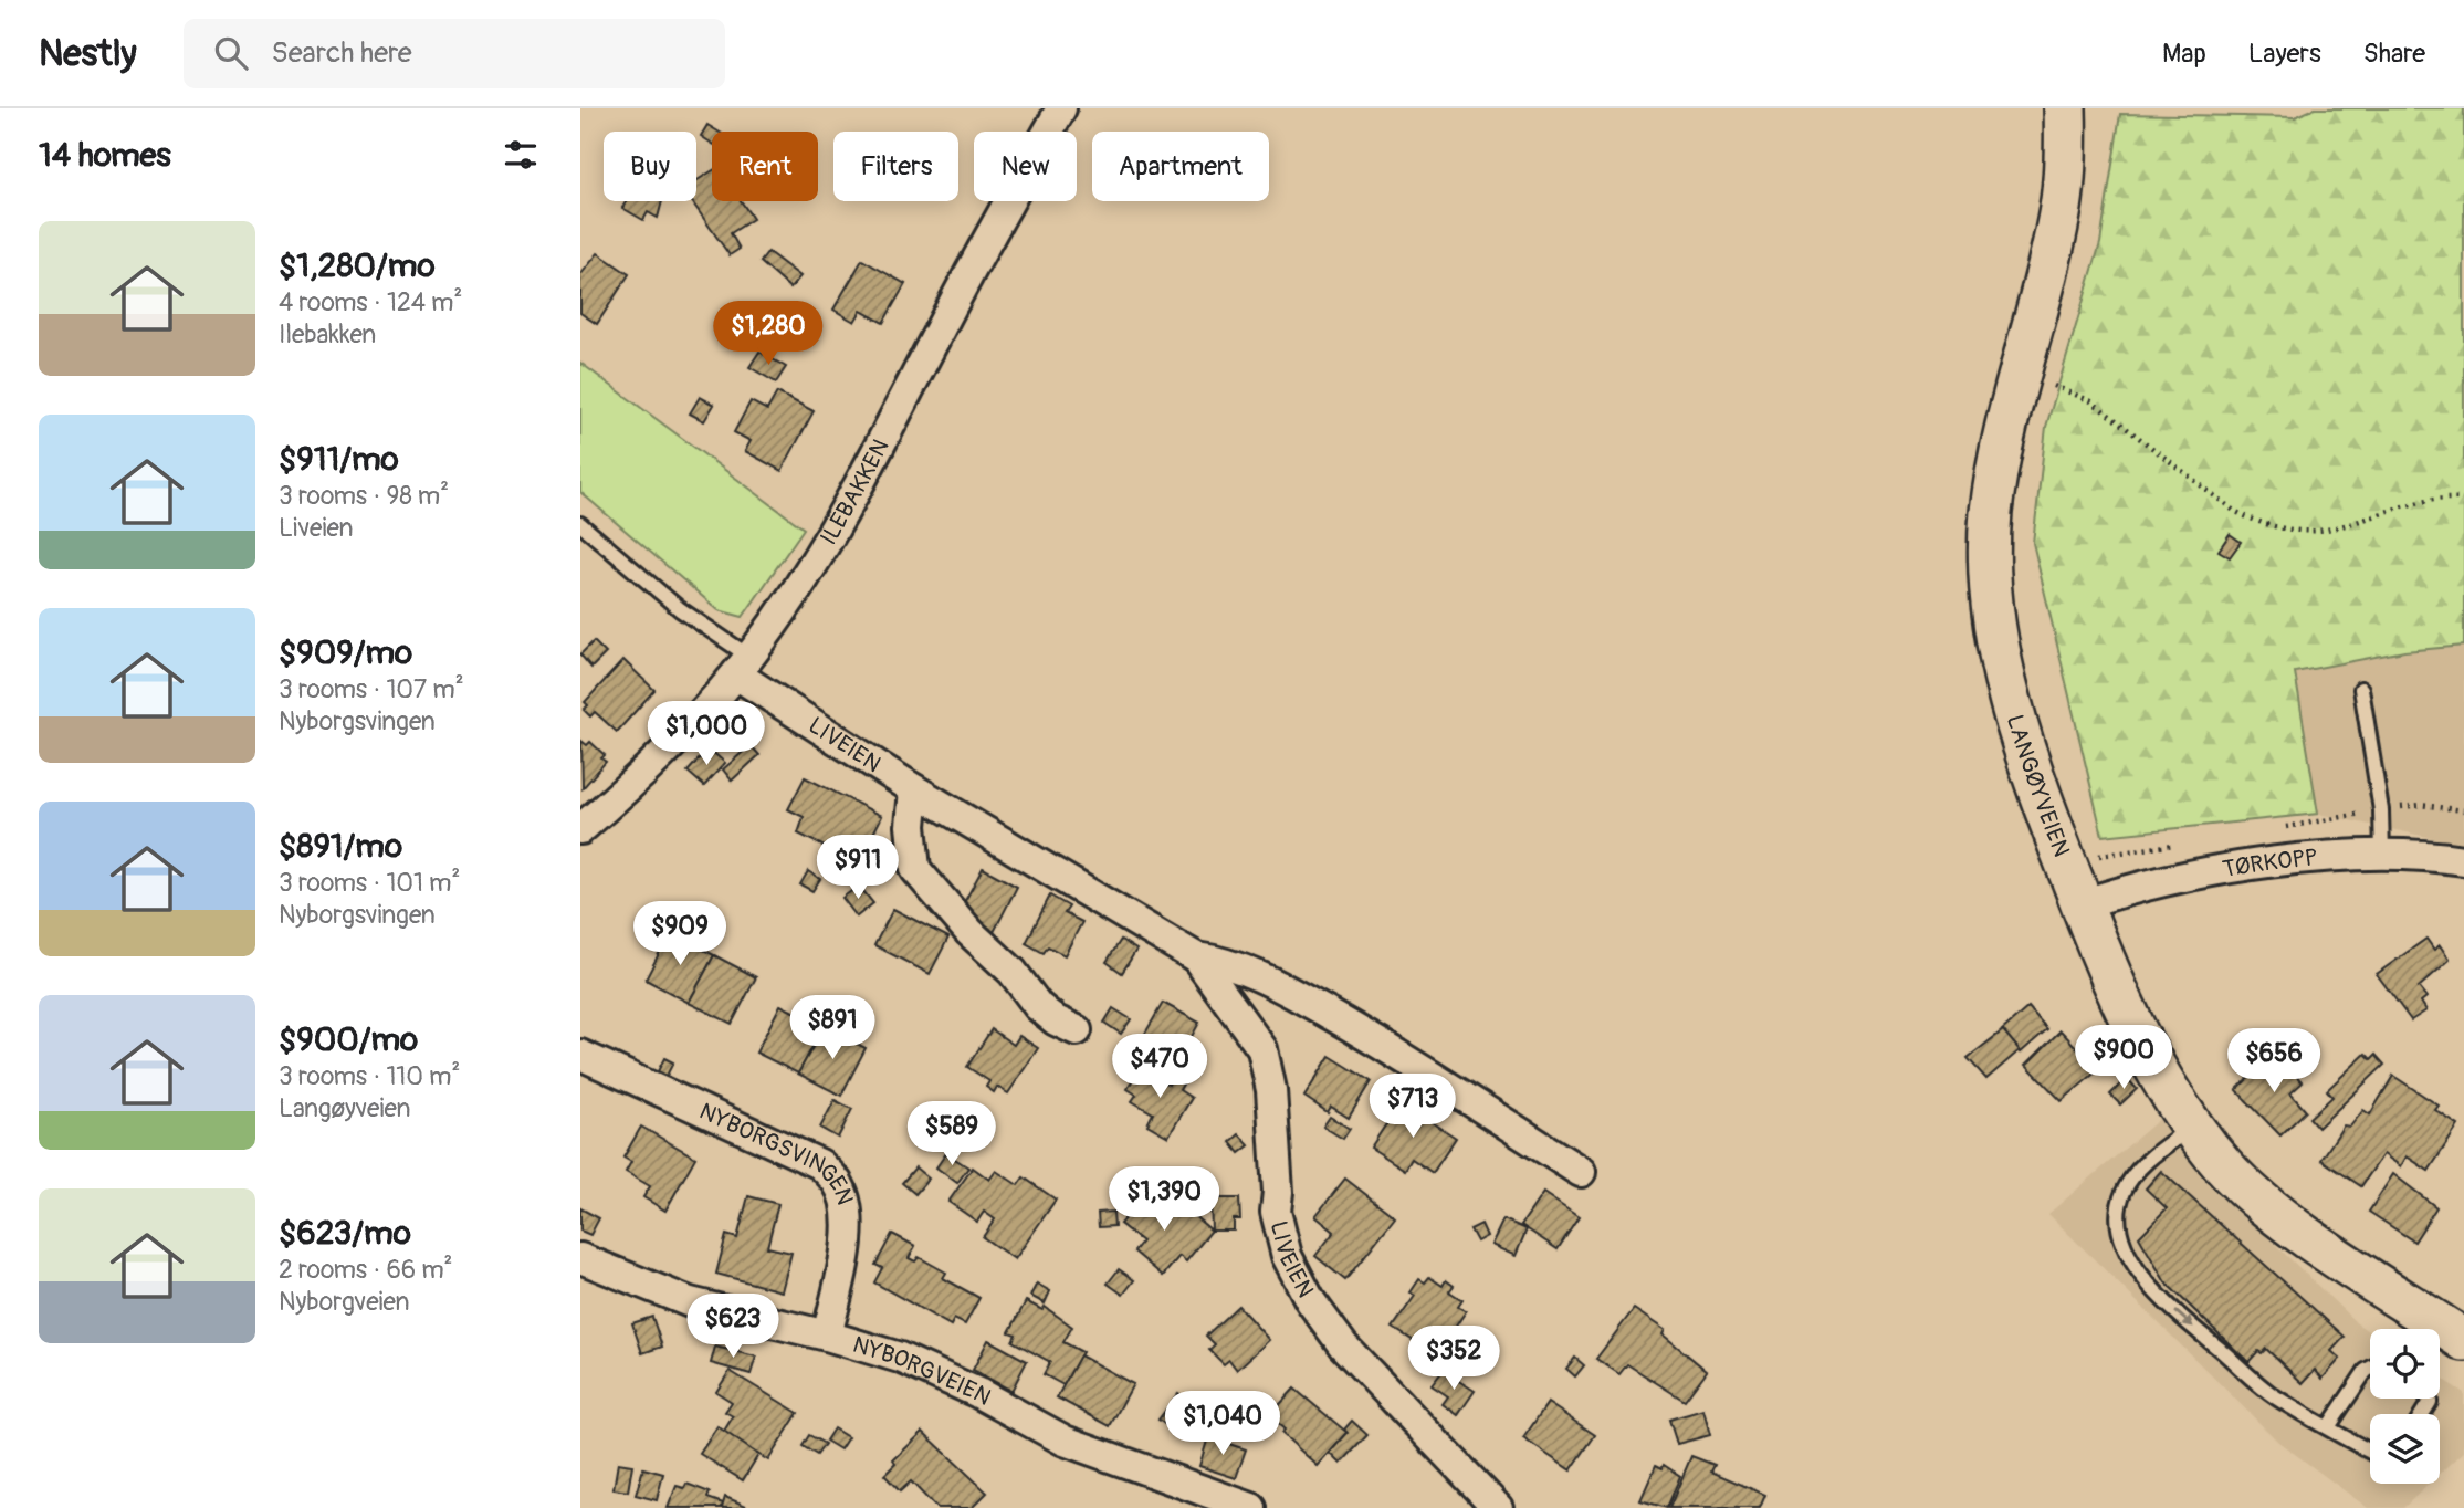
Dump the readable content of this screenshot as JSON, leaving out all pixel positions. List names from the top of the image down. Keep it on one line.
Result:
{"streets":{"main road":["LANGØYVEIEN"],"street":["ILEBAKKEN","LIVEIEN","TØRKOPP","NYBORGSVINGEN","NYBORGVEIEN"]},"crossings":[["ILEBAKKEN","LIVEIEN"],["LANGØYVEIEN","TØRKOPP"],["NYBORGSVINGEN","NYBORGVEIEN"]],"page":{"header":"Nestly","search":"Search here","nav":["Map","Layers","Share"],"heading":"14 homes","chip":["Buy","Rent","Filters","New","Apartment"],"list":[{"name":"$1,280/mo","note":"4 rooms · 124 m² · Ilebakken"},{"name":"$911/mo","note":"3 rooms · 98 m² · Liveien"},{"name":"$909/mo","note":"3 rooms · 107 m² · Nyborgsvingen"},{"name":"$891/mo","note":"3 rooms · 101 m² · Nyborgsvingen"},{"name":"$900/mo","note":"3 rooms · 110 m² · Langøyveien"},{"name":"$623/mo","note":"2 rooms · 66 m² · Nyborgveien"}],"price":["$1,280","$1,000","$911","$909","$891","$900","$656","$470","$713","$589","$1,390","$623","$352","$1,040"]}}
